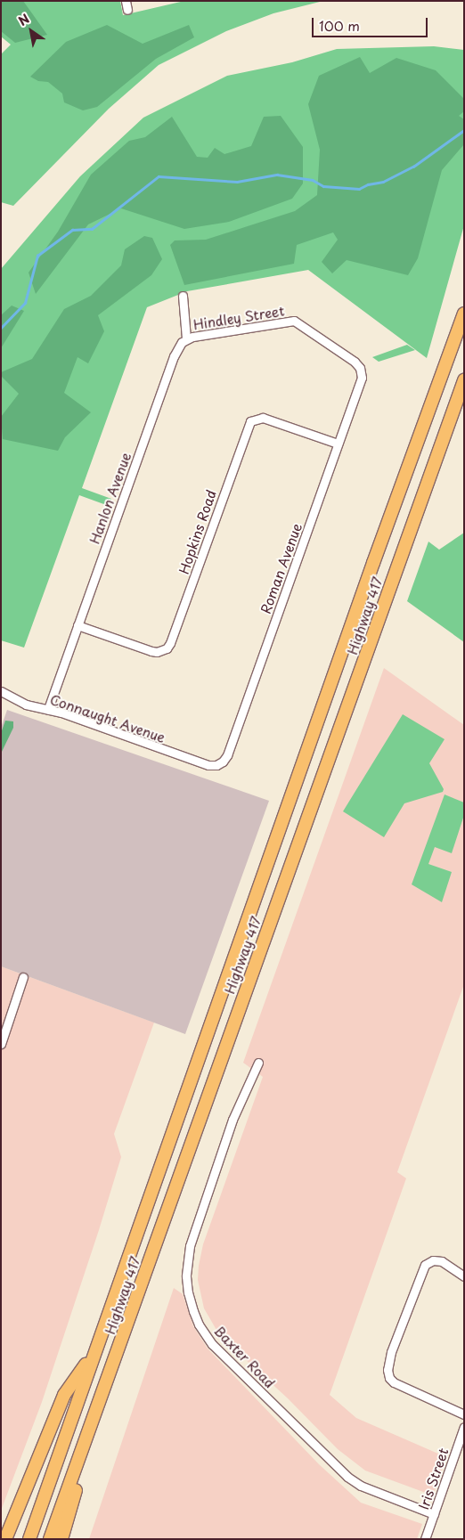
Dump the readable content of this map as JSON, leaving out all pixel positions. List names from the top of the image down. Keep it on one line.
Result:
{"streets":{"highway":["Highway 417"],"street":["Hindley Street","Hanlon Avenue","Hopkins Road","Roman Avenue","Connaught Avenue","Baxter Road","Iris Street"]},"crossings":[["Hindley Street","Hanlon Avenue"],["Hindley Street","Roman Avenue"],["Hanlon Avenue","Hopkins Road"],["Hanlon Avenue","Connaught Avenue"],["Hopkins Road","Roman Avenue"],["Roman Avenue","Connaught Avenue"],["Baxter Road","Iris Street"]],"scale_bar":"100 m","north":"top left"}
